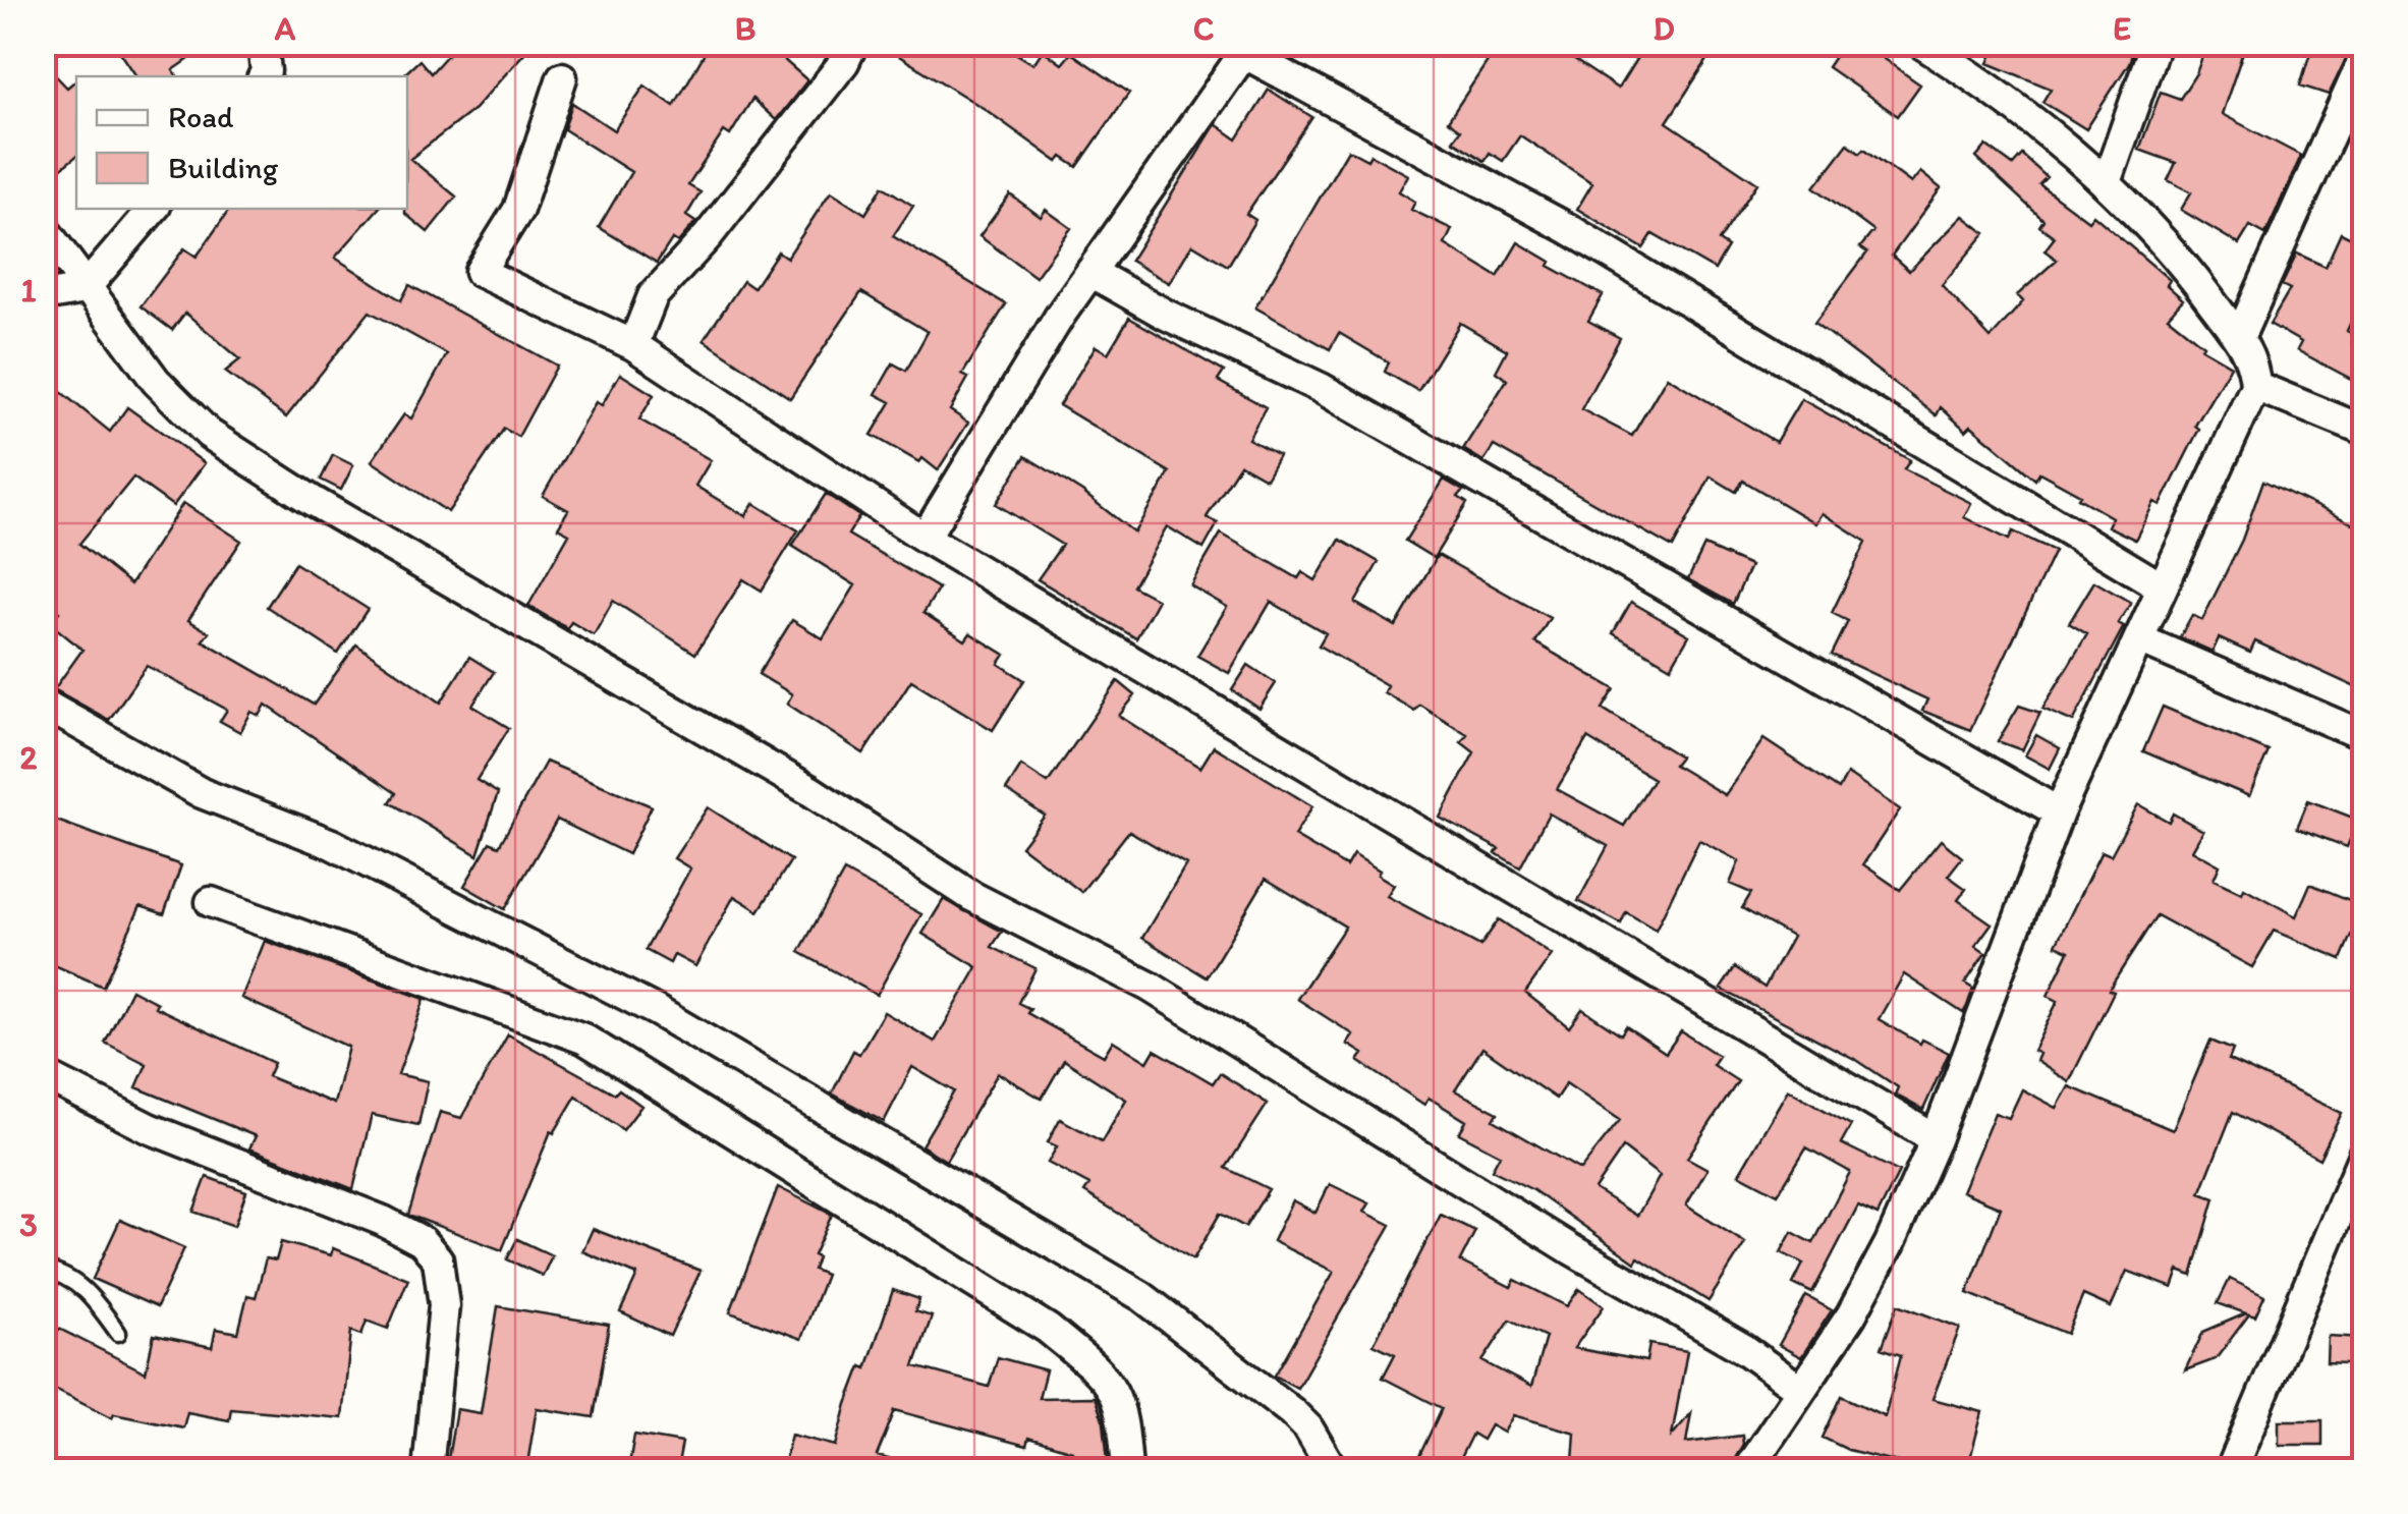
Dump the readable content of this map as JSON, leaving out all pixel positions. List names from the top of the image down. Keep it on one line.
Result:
{"legend":["Road","Building"],"grid":{"columns":["A","B","C","D","E"],"rows":["1","2","3"]}}
